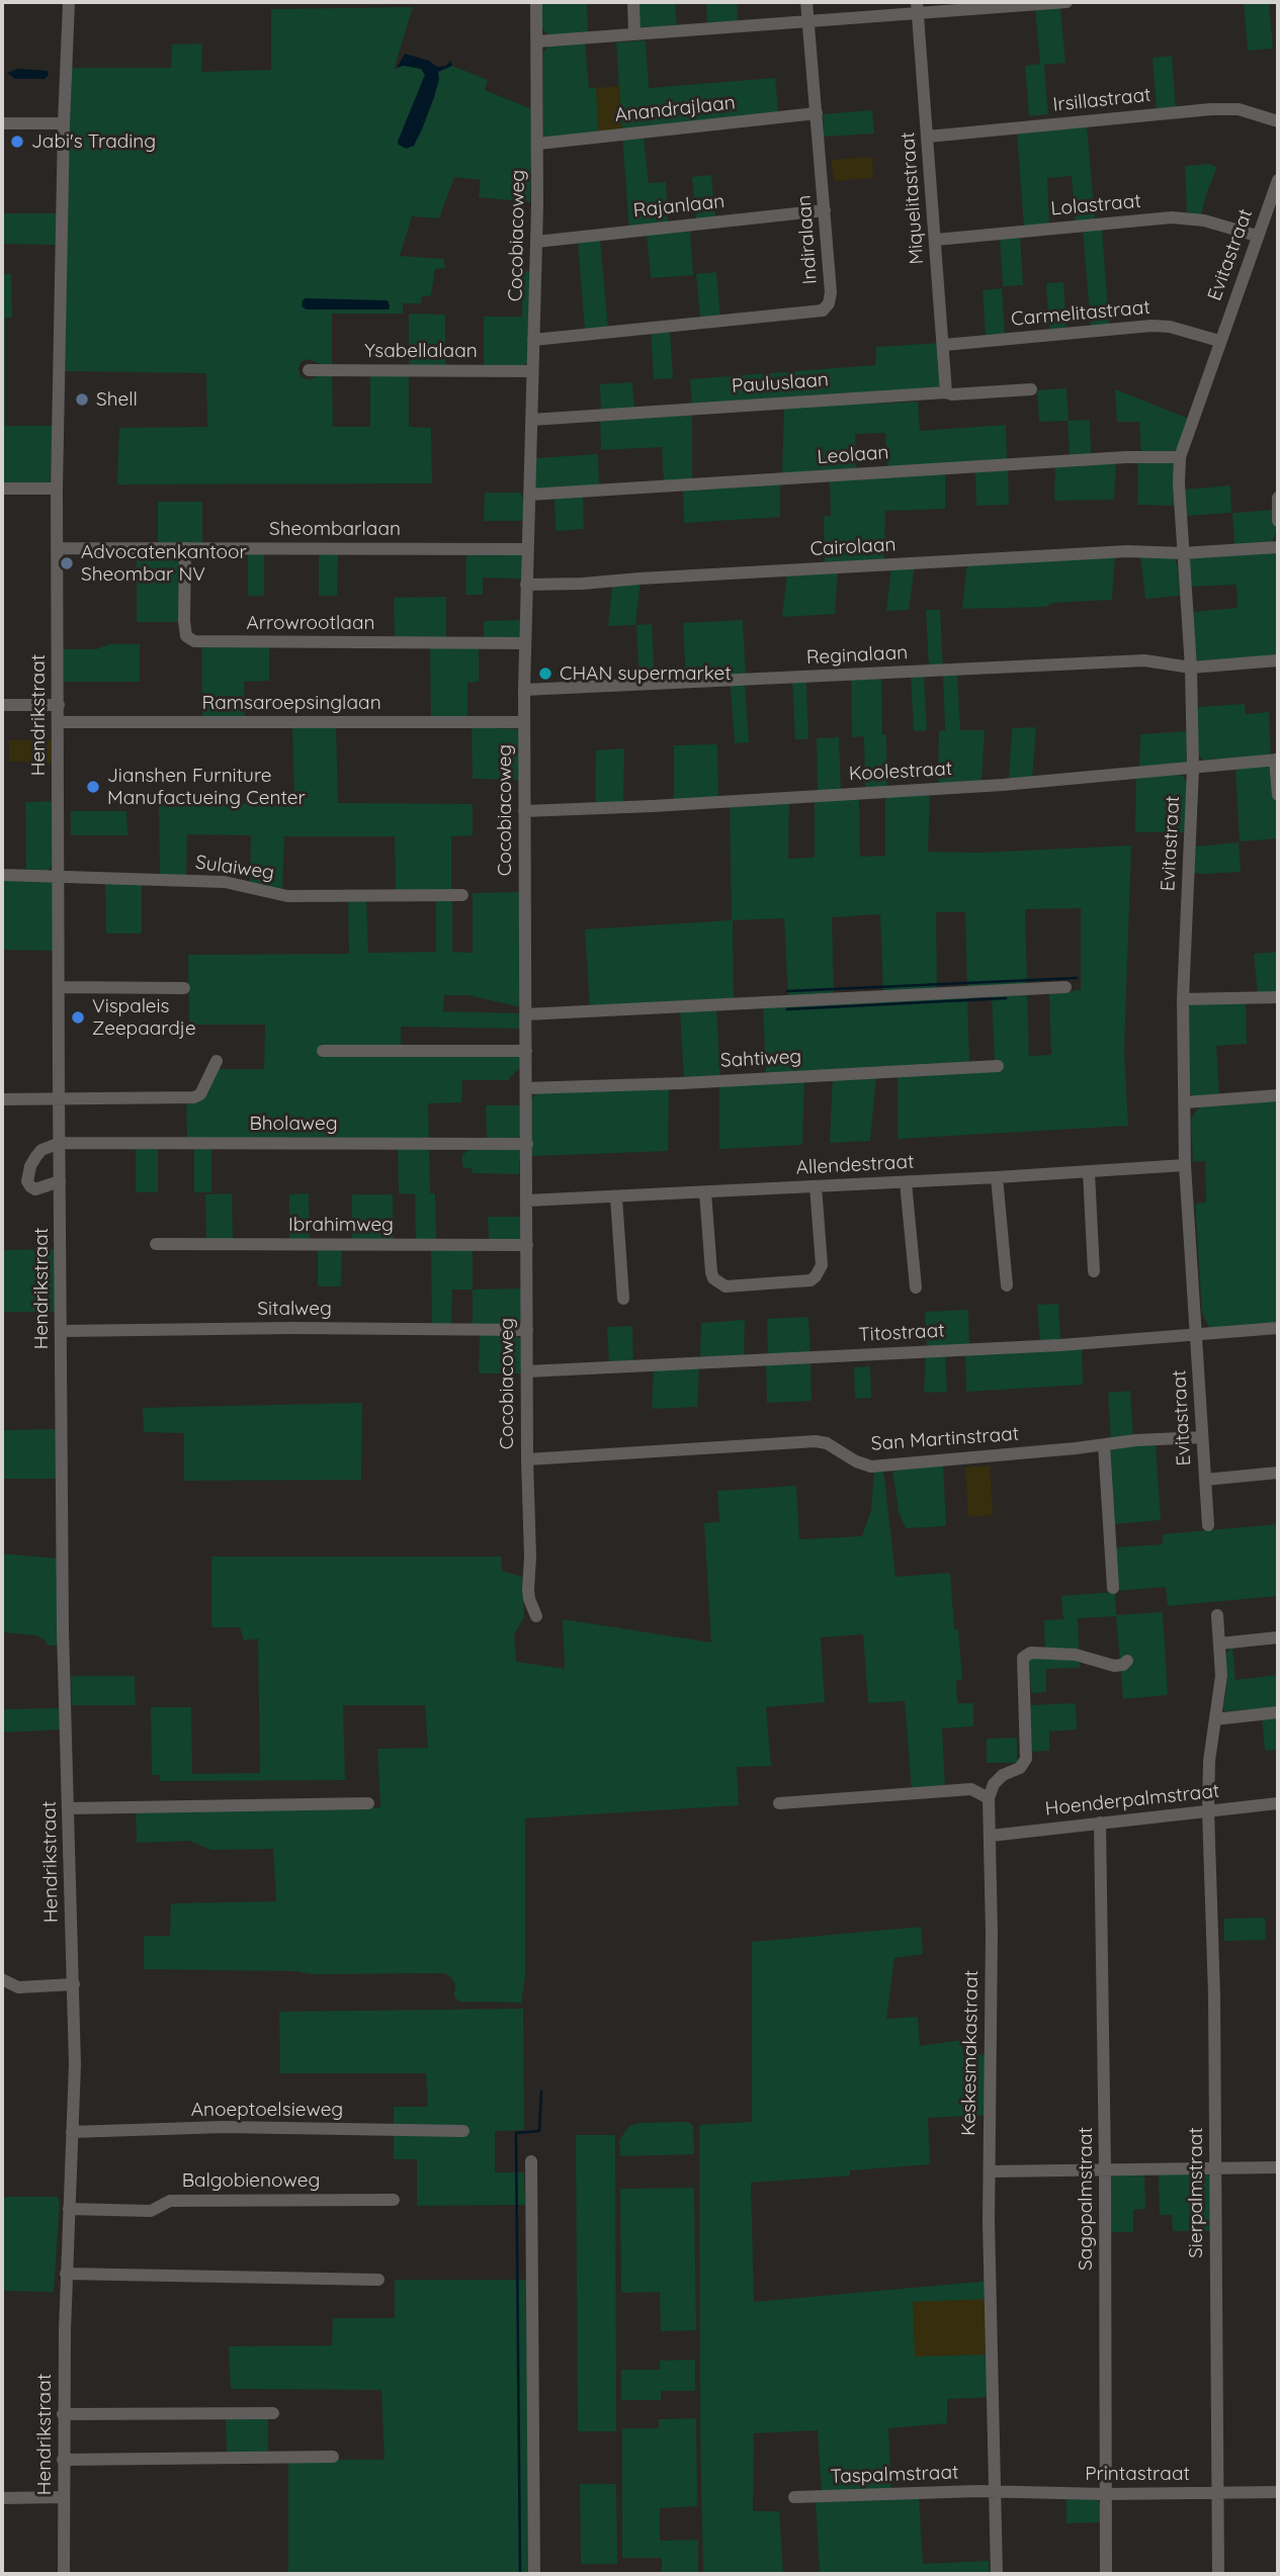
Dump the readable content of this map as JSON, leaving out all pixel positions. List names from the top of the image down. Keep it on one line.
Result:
{"streets":{"street":["Irsillastraat","Anandrajlaan","Miquelitastraat","Lolastraat","Rajanlaan","Cocobiacoweg","Indiralaan","Evitastraat","Carmelitastraat","Ysabellalaan","Pauluslaan","Leolaan","Sheombarlaan","Cairolaan","Arrowrootlaan","Reginalaan","Ramsaroepsinglaan","Hendrikstraat","Koolestraat","Sulaiweg","Sahtiweg","Bholaweg","Allendestraat","Ibrahimweg","Sitalweg","Titostraat","San Martinstraat","Hoenderpalmstraat","Keskesmakastraat","Anoeptoelsieweg","Balgobienoweg","Sierpalmstraat","Sagopalmstraat","Printastraat","Taspalmstraat"]},"crossings":[["Irsillastraat","Miquelitastraat"],["Anandrajlaan","Cocobiacoweg"],["Anandrajlaan","Indiralaan"],["Miquelitastraat","Lolastraat"],["Miquelitastraat","Carmelitastraat"],["Miquelitastraat","Pauluslaan"],["Lolastraat","Evitastraat"],["Rajanlaan","Cocobiacoweg"],["Rajanlaan","Indiralaan"],["Cocobiacoweg","Indiralaan"],["Cocobiacoweg","Ysabellalaan"],["Cocobiacoweg","Pauluslaan"],["Cocobiacoweg","Leolaan"],["Cocobiacoweg","Sheombarlaan"],["Cocobiacoweg","Cairolaan"],["Cocobiacoweg","Arrowrootlaan"],["Cocobiacoweg","Reginalaan"],["Cocobiacoweg","Ramsaroepsinglaan"],["Cocobiacoweg","Koolestraat"],["Cocobiacoweg","Sahtiweg"],["Cocobiacoweg","Bholaweg"],["Cocobiacoweg","Allendestraat"],["Cocobiacoweg","Ibrahimweg"],["Cocobiacoweg","Sitalweg"],["Cocobiacoweg","Titostraat"],["Cocobiacoweg","San Martinstraat"],["Evitastraat","Carmelitastraat"],["Evitastraat","Leolaan"],["Evitastraat","Cairolaan"],["Evitastraat","Reginalaan"],["Evitastraat","Koolestraat"],["Evitastraat","Allendestraat"],["Evitastraat","Titostraat"],["Evitastraat","San Martinstraat"],["Sheombarlaan","Arrowrootlaan"],["Sheombarlaan","Hendrikstraat"],["Ramsaroepsinglaan","Hendrikstraat"],["Hendrikstraat","Sulaiweg"],["Hendrikstraat","Bholaweg"],["Hendrikstraat","Sitalweg"],["Hendrikstraat","Anoeptoelsieweg"],["Hendrikstraat","Balgobienoweg"],["Hoenderpalmstraat","Keskesmakastraat"],["Hoenderpalmstraat","Sierpalmstraat"],["Hoenderpalmstraat","Sagopalmstraat"],["Keskesmakastraat","Printastraat"],["Keskesmakastraat","Taspalmstraat"],["Sierpalmstraat","Printastraat"],["Sagopalmstraat","Printastraat"],["Printastraat","Taspalmstraat"]],"places":["Jabi's Trading","Shell","Advocatenkantoor Sheombar NV","CHAN supermarket","Jianshen Furniture Manufactueing Center","Vispaleis Zeepaardje"]}
